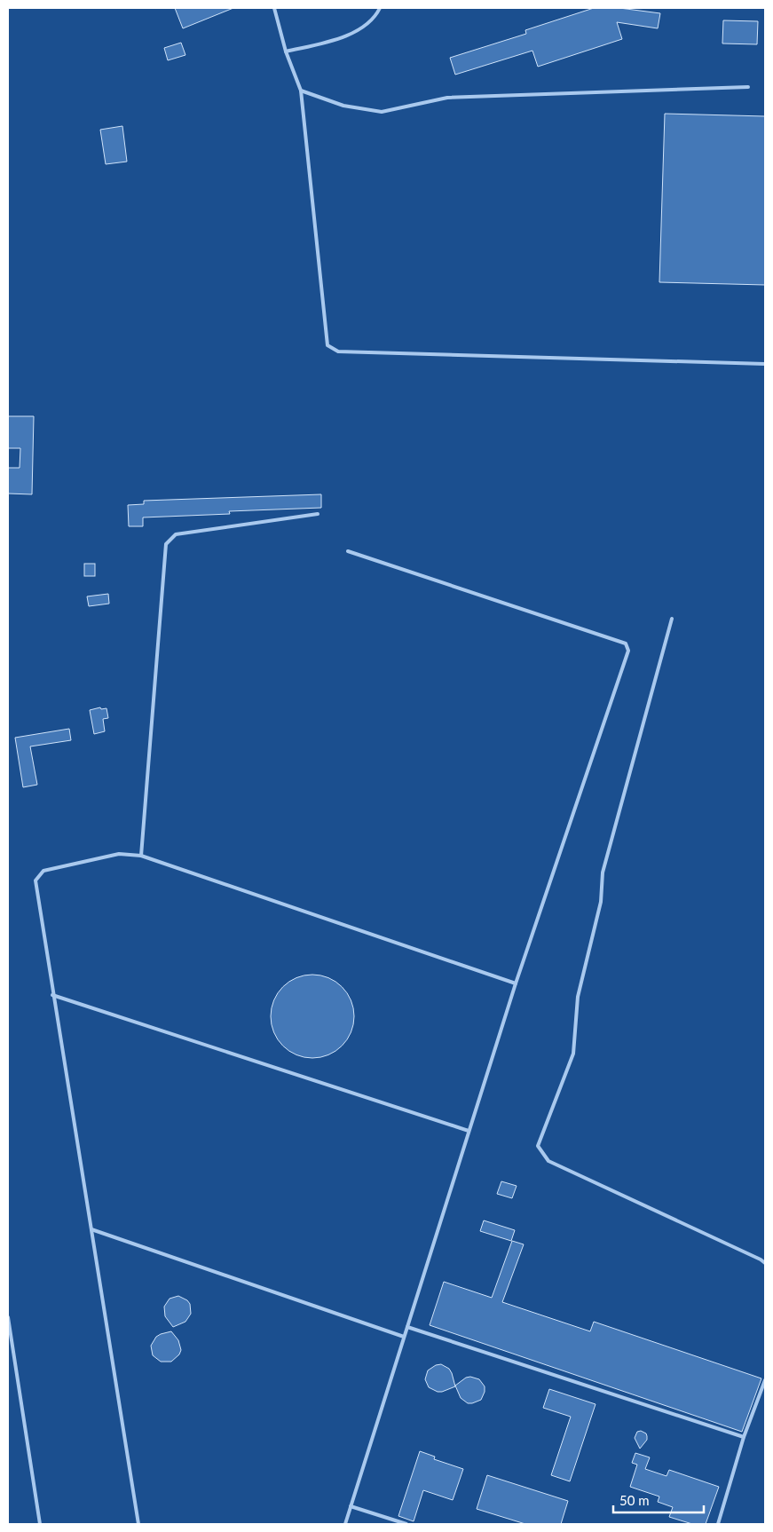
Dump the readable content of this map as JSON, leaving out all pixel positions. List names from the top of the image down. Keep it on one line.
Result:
{"scale_bar":"50 m"}
